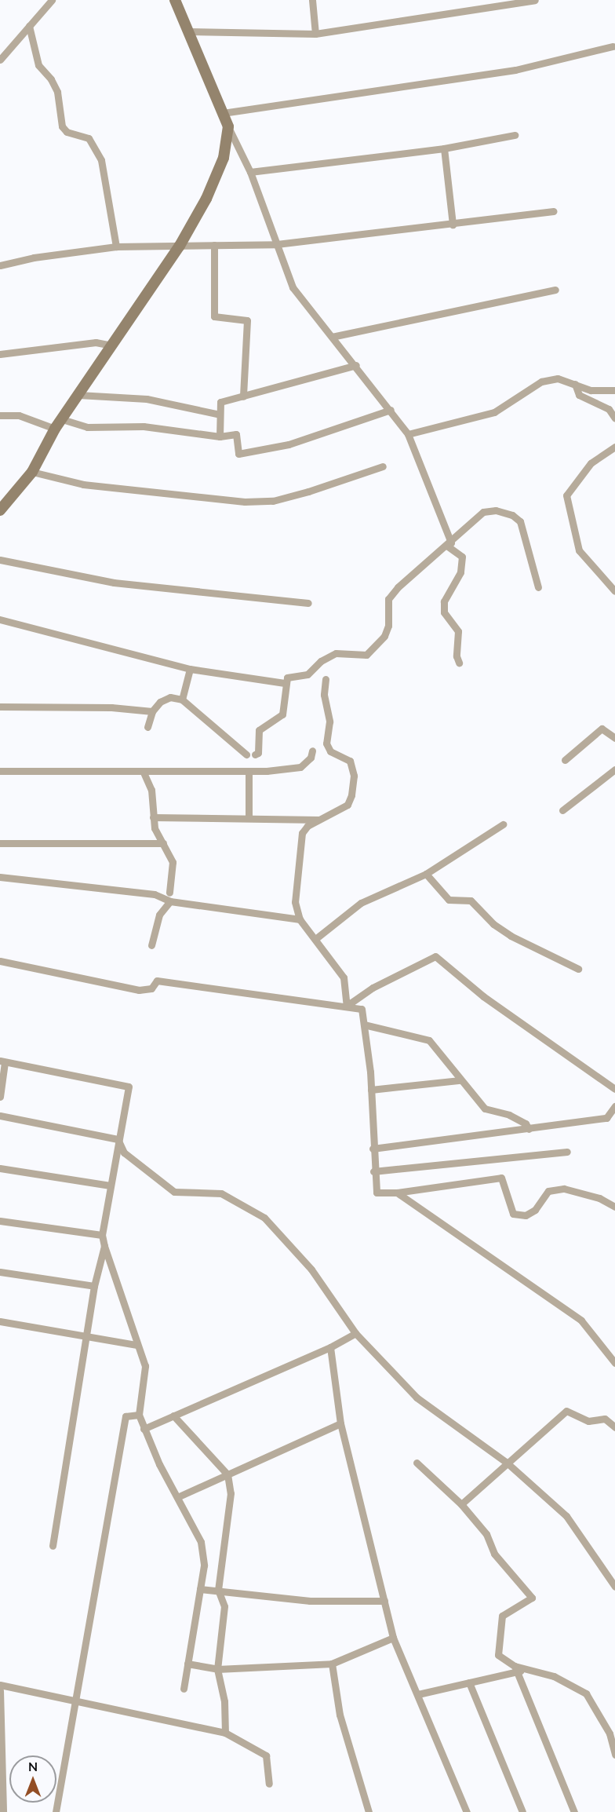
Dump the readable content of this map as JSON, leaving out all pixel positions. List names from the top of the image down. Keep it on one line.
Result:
{"north":"top"}
